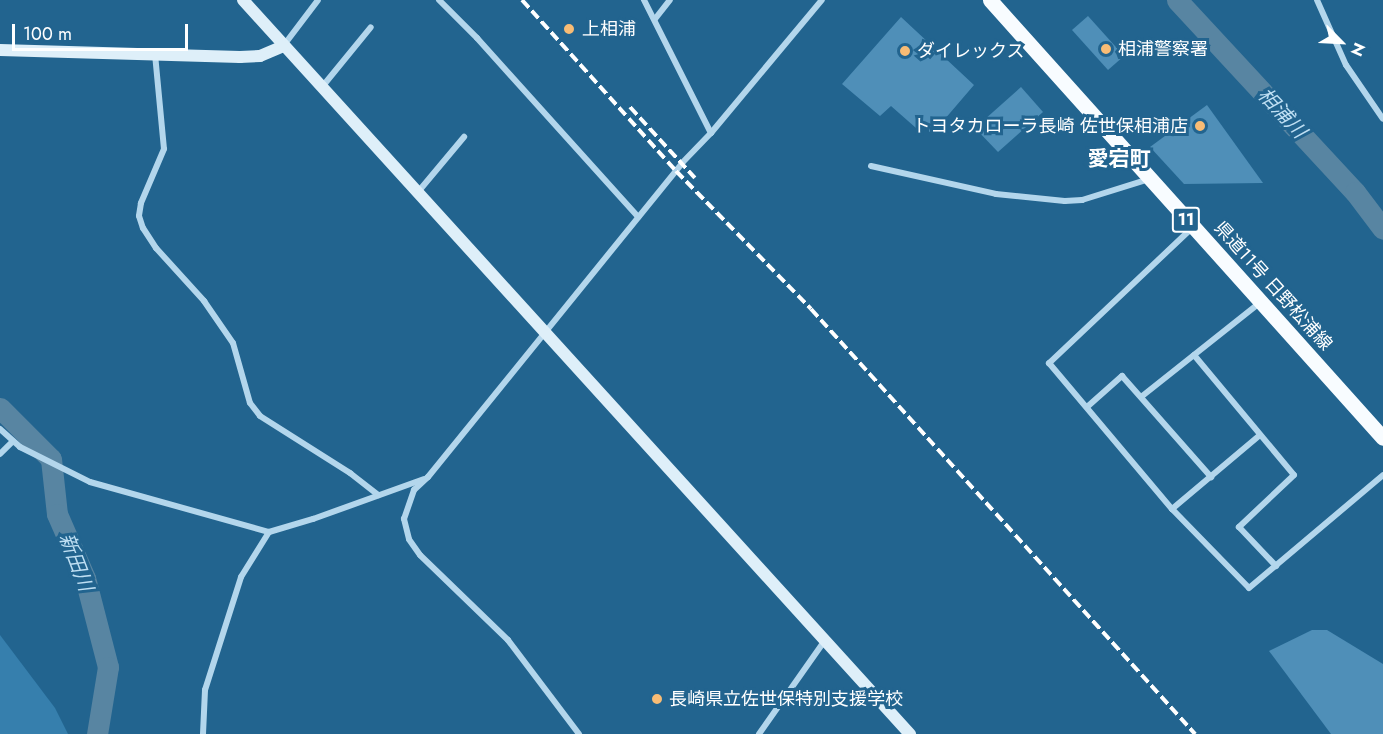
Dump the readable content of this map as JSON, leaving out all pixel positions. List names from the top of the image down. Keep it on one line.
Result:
{"streets":{"main road":["11","県道11号 日野松浦線"]},"districts":["愛宕町"],"water":["相浦川","新田川"],"places":["上相浦","相浦警察署","ダイレックス","トヨタカローラ長崎 佐世保相浦店","長崎県立佐世保特別支援学校"],"scale_bar":"100 m","north":"bottom right"}
